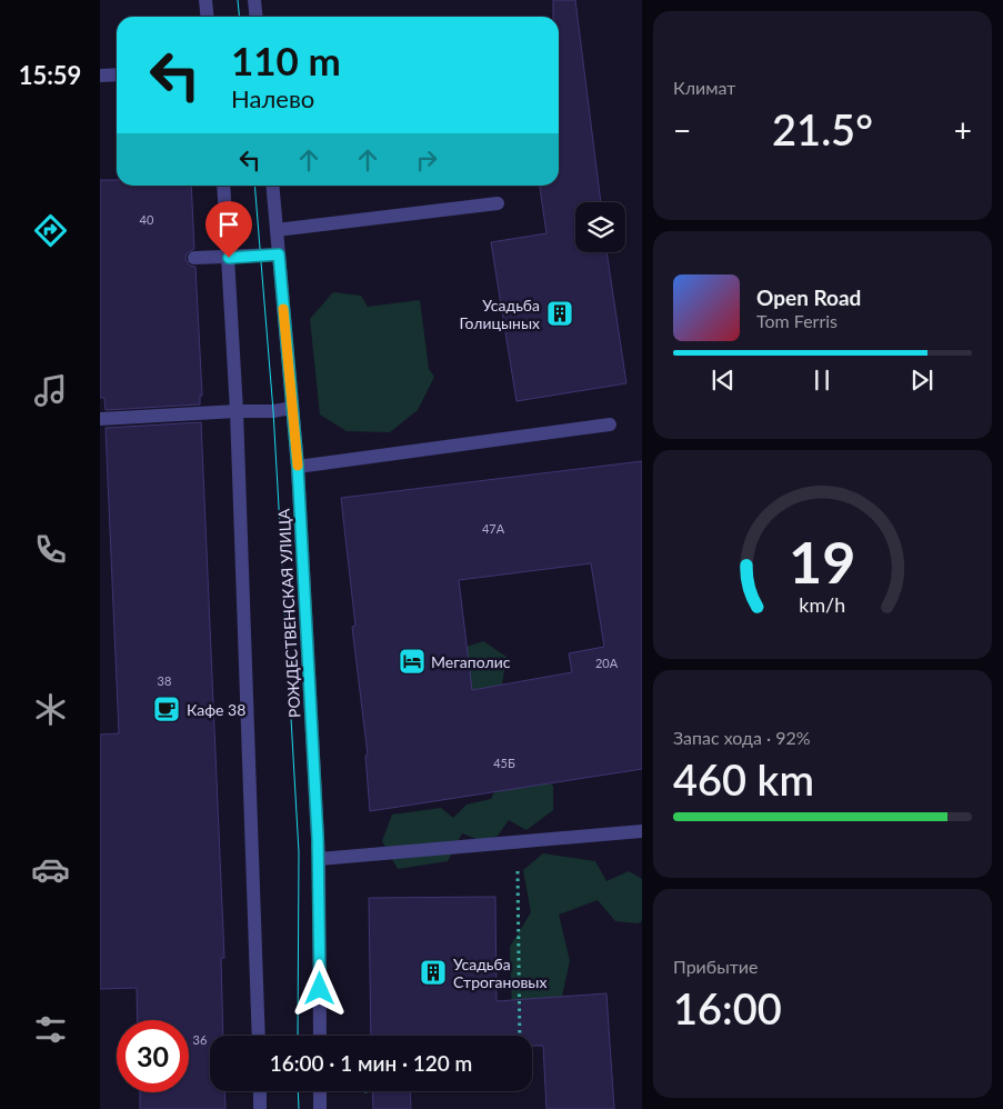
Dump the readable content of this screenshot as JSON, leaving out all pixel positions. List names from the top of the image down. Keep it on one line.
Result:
{"streets":{"street":["РОЖДЕСТВЕНСКАЯ УЛИЦА"]},"places":{"building":["Усадьба Голицыных","Усадьба Строгановых"],"hotel":["Мегаполис"],"cafe":["Кафе 38"]},"house_numbers":["40","47А","20А","38","45Б","36"],"page":{"tabs":"15:59","tile":["Климат",["Запас хода · 92%","460 km"],["Прибытие","16:00"]],"turn":["110 m","Налево"],"heat":["−","21.5°","+"],"song":["Open Road","Tom Ferris"],"limit":"30","trip":"16:00 · 1 мин · 120 m","gauge":["19","km/h"]}}
